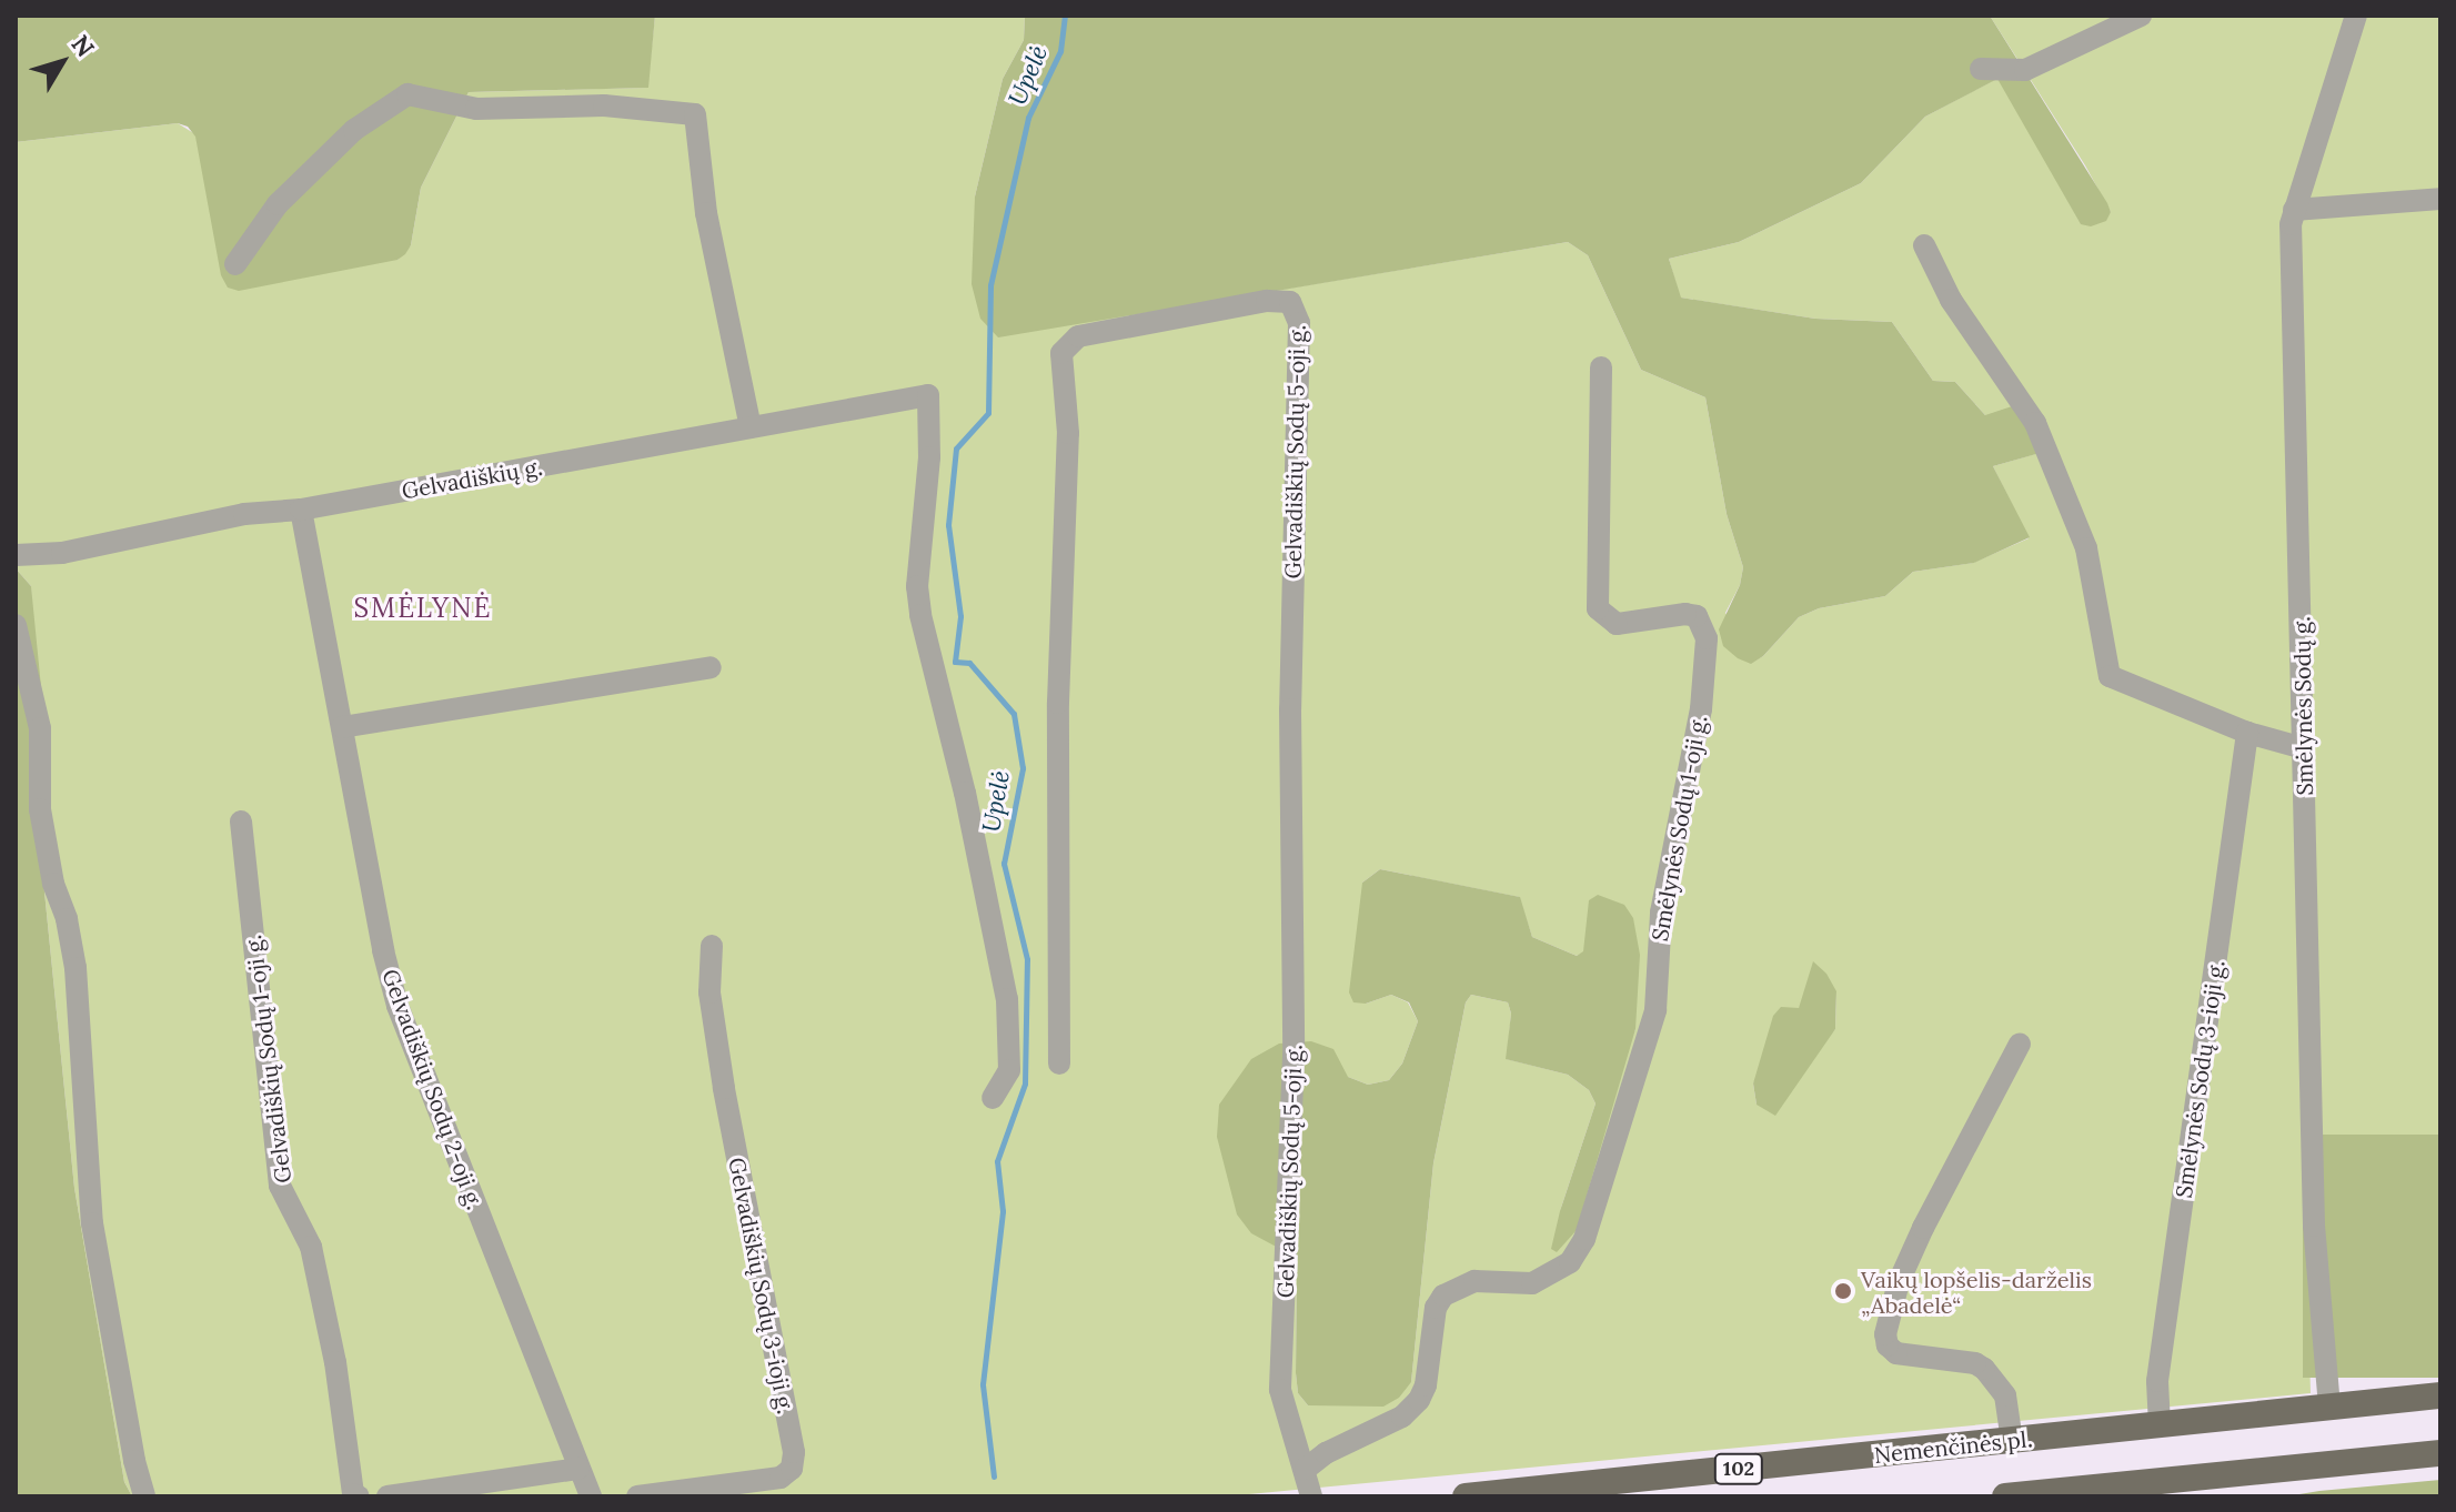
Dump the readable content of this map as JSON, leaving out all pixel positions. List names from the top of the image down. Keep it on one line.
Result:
{"streets":{"main road":["Nemenčinės pl.","102"],"street":["Gelvadiškių Sodų 5-oji g.","Gelvadiškių g.","Smėlynės Sodų g.","Smėlynės Sodų 1-oji g.","Gelvadiškių Sodų 1-oji g.","Smėlynės Sodų 3-ioji g.","Gelvadiškių Sodų 2-oji g.","Gelvadiškių Sodų 3-ioji g."]},"crossings":[["Gelvadiškių Sodų 5-oji g.","Smėlynės Sodų 1-oji g."],["Gelvadiškių g.","Gelvadiškių Sodų 2-oji g."],["Smėlynės Sodų g.","Nemenčinės pl."],["Smėlynės Sodų 3-ioji g.","Nemenčinės pl."]],"districts":["SMĖLYNĖ"],"water":["Upelė"],"places":["Vaikų lopšelis-darželis „Abadelė“"],"north":"top right"}
